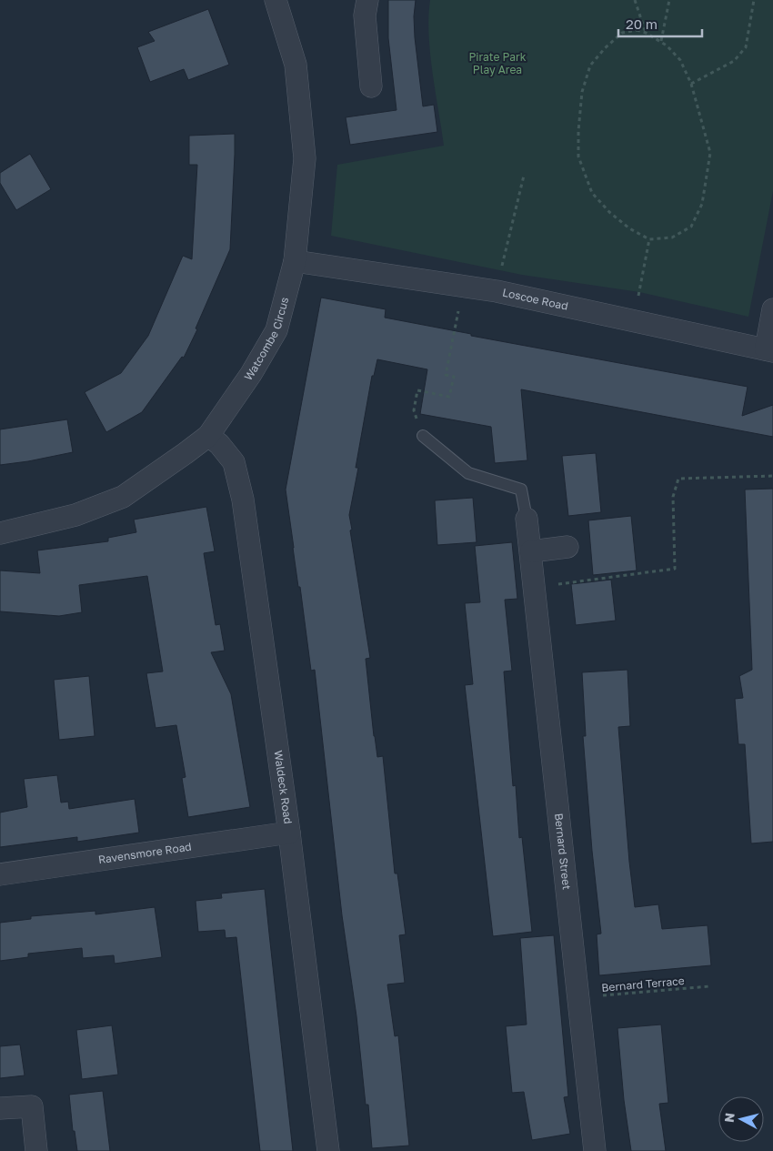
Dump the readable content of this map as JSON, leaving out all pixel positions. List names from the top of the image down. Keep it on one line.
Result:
{"streets":{"street":["Loscoe Road","Watcombe Circus","Waldeck Road","Bernard Street","Ravensmore Road"],"path":["Bernard Terrace"]},"crossings":[["Loscoe Road","Watcombe Circus"],["Watcombe Circus","Waldeck Road"],["Waldeck Road","Ravensmore Road"],["Bernard Street","Bernard Terrace"]],"parks":["Pirate Park Play Area"],"scale_bar":"20 m","north":"left"}
